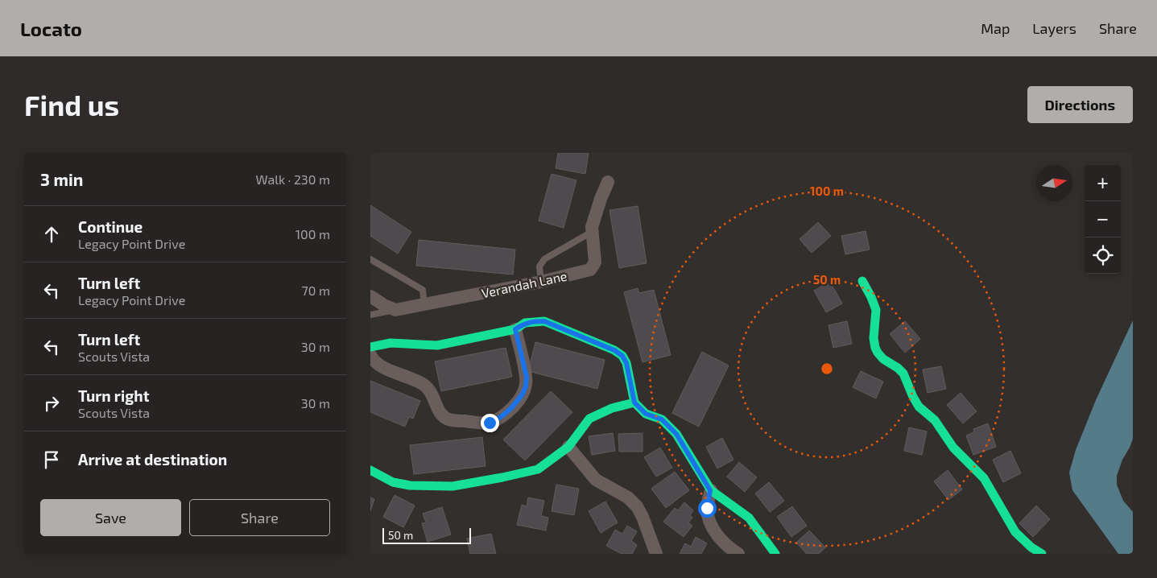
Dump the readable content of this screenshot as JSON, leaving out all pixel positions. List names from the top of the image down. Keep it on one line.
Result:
{"streets":{"street":["Verandah Lane"]},"scale_bar":"50 m","north":"right","page":{"header":"Locato","nav":["Map","Layers","Share"],"buttons":["Directions",["Save","Share"]],"title":"Find us","heading":["3 min","Walk · 230 m"],"map_buttons":["+","−"],"list":[["Continue","Legacy Point Drive","100 m"],["Turn left","Legacy Point Drive","70 m"],["Turn left","Scouts Vista","30 m"],["Turn right","Scouts Vista","30 m"],"Arrive at destination"],"scale":"50 m"},"rings":["100 m","50 m"]}
